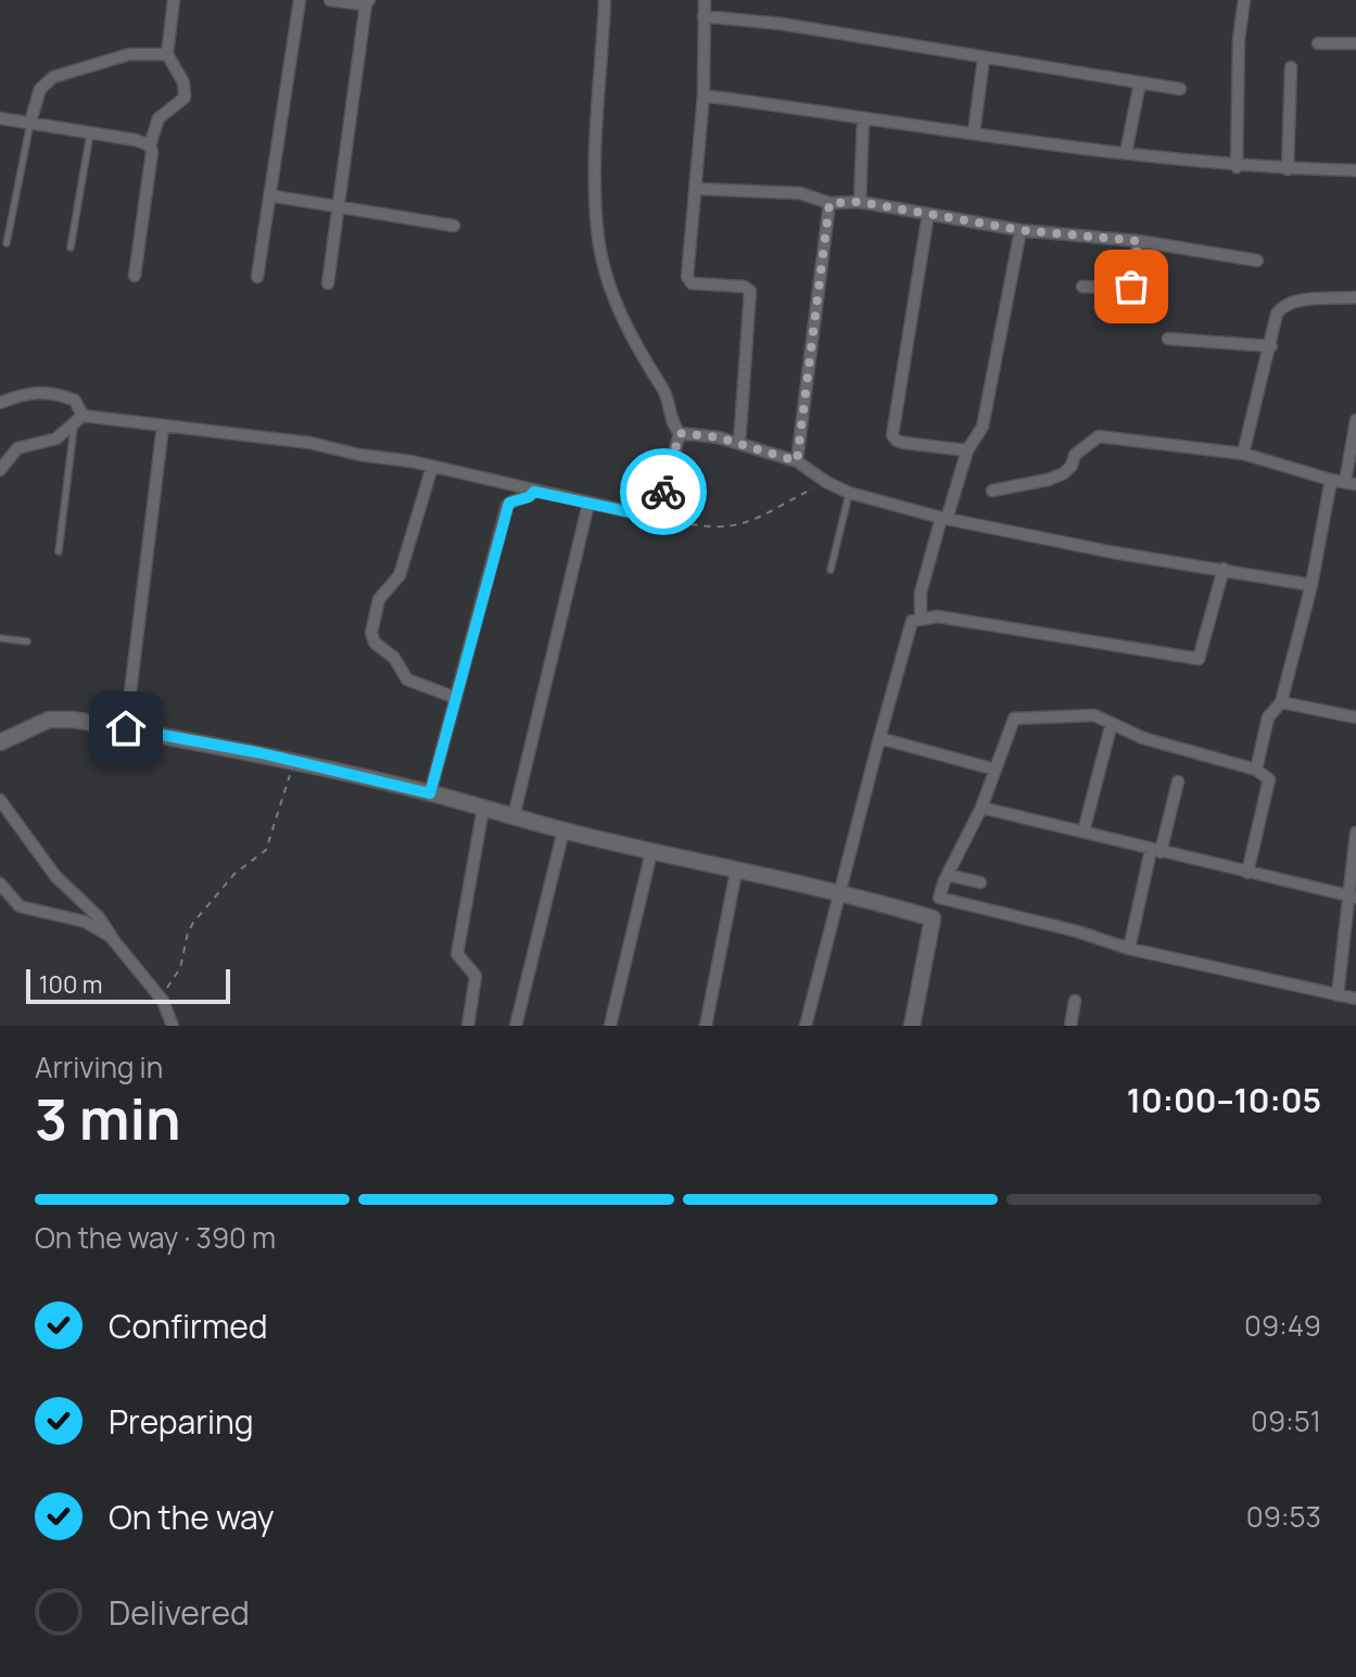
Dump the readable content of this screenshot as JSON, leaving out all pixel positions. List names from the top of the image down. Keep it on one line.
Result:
{"scale_bar":"100 m","page":{"scale":"100 m","heading":["3 min","Arriving in","10:00–10:05"],"bar":"On the way · 390 m","list":[["Confirmed","09:49"],["Preparing","09:51"],["On the way","09:53"],"Delivered"]}}
